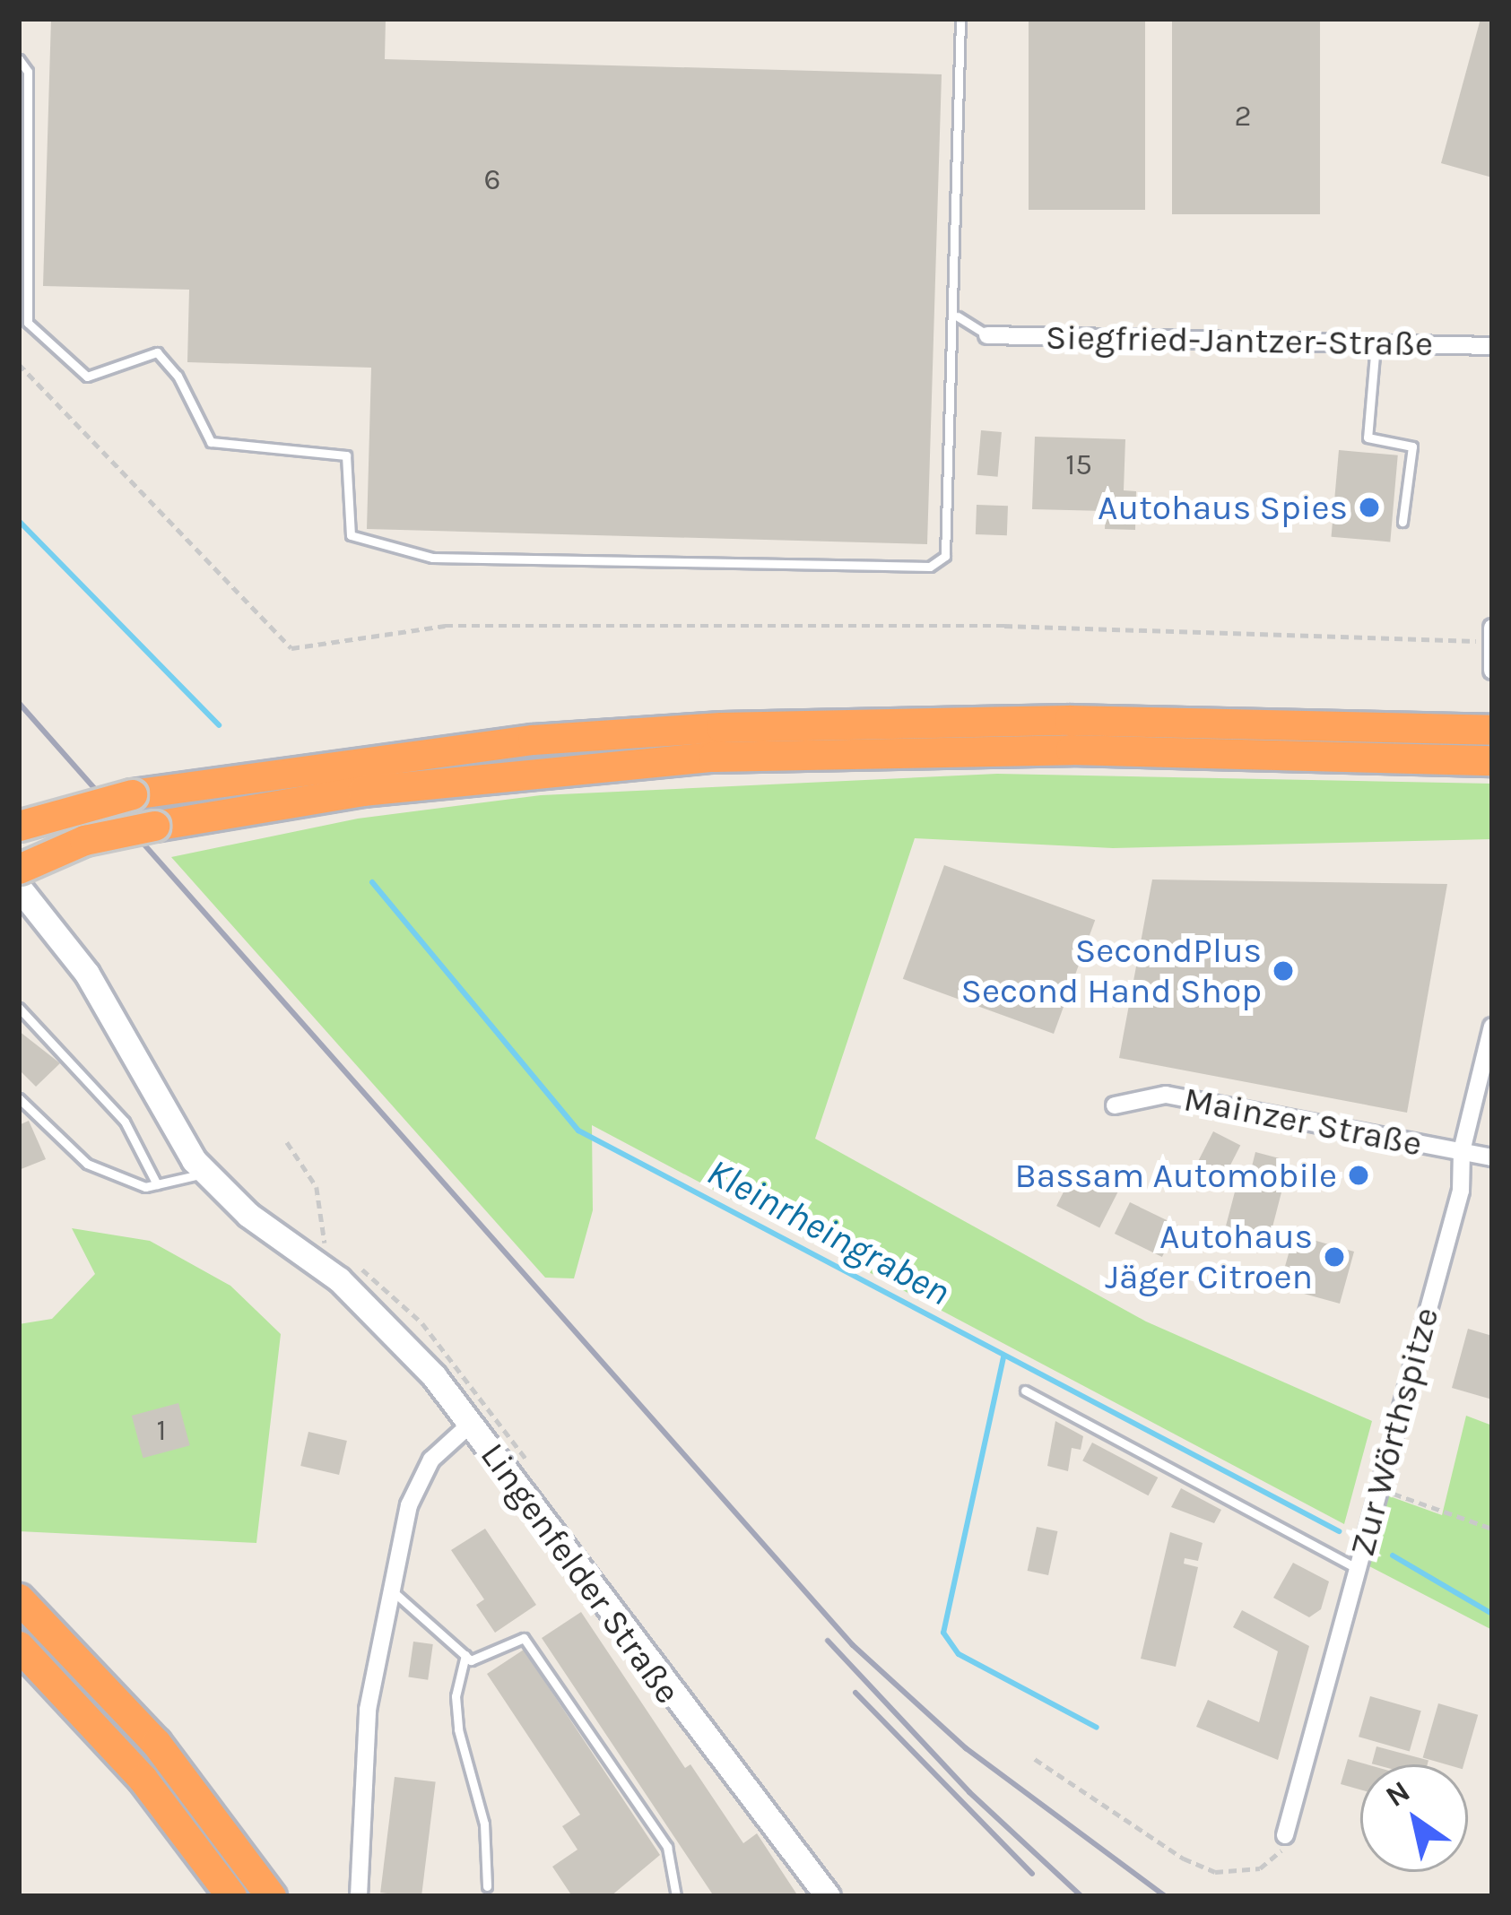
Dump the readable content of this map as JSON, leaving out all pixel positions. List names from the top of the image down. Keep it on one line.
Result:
{"streets":{"main road":["Lingenfelder Straße"],"street":["Siegfried-Jantzer-Straße","Mainzer Straße","Zur Wörthspitze"]},"crossings":[["Mainzer Straße","Zur Wörthspitze"]],"water":["Kleinrheingraben"],"places":["Autohaus Spies","SecondPlus Second Hand Shop","Bassam Automobile","Autohaus Jäger Citroen"],"house_numbers":["2","6","15","1"],"north":"top left"}
